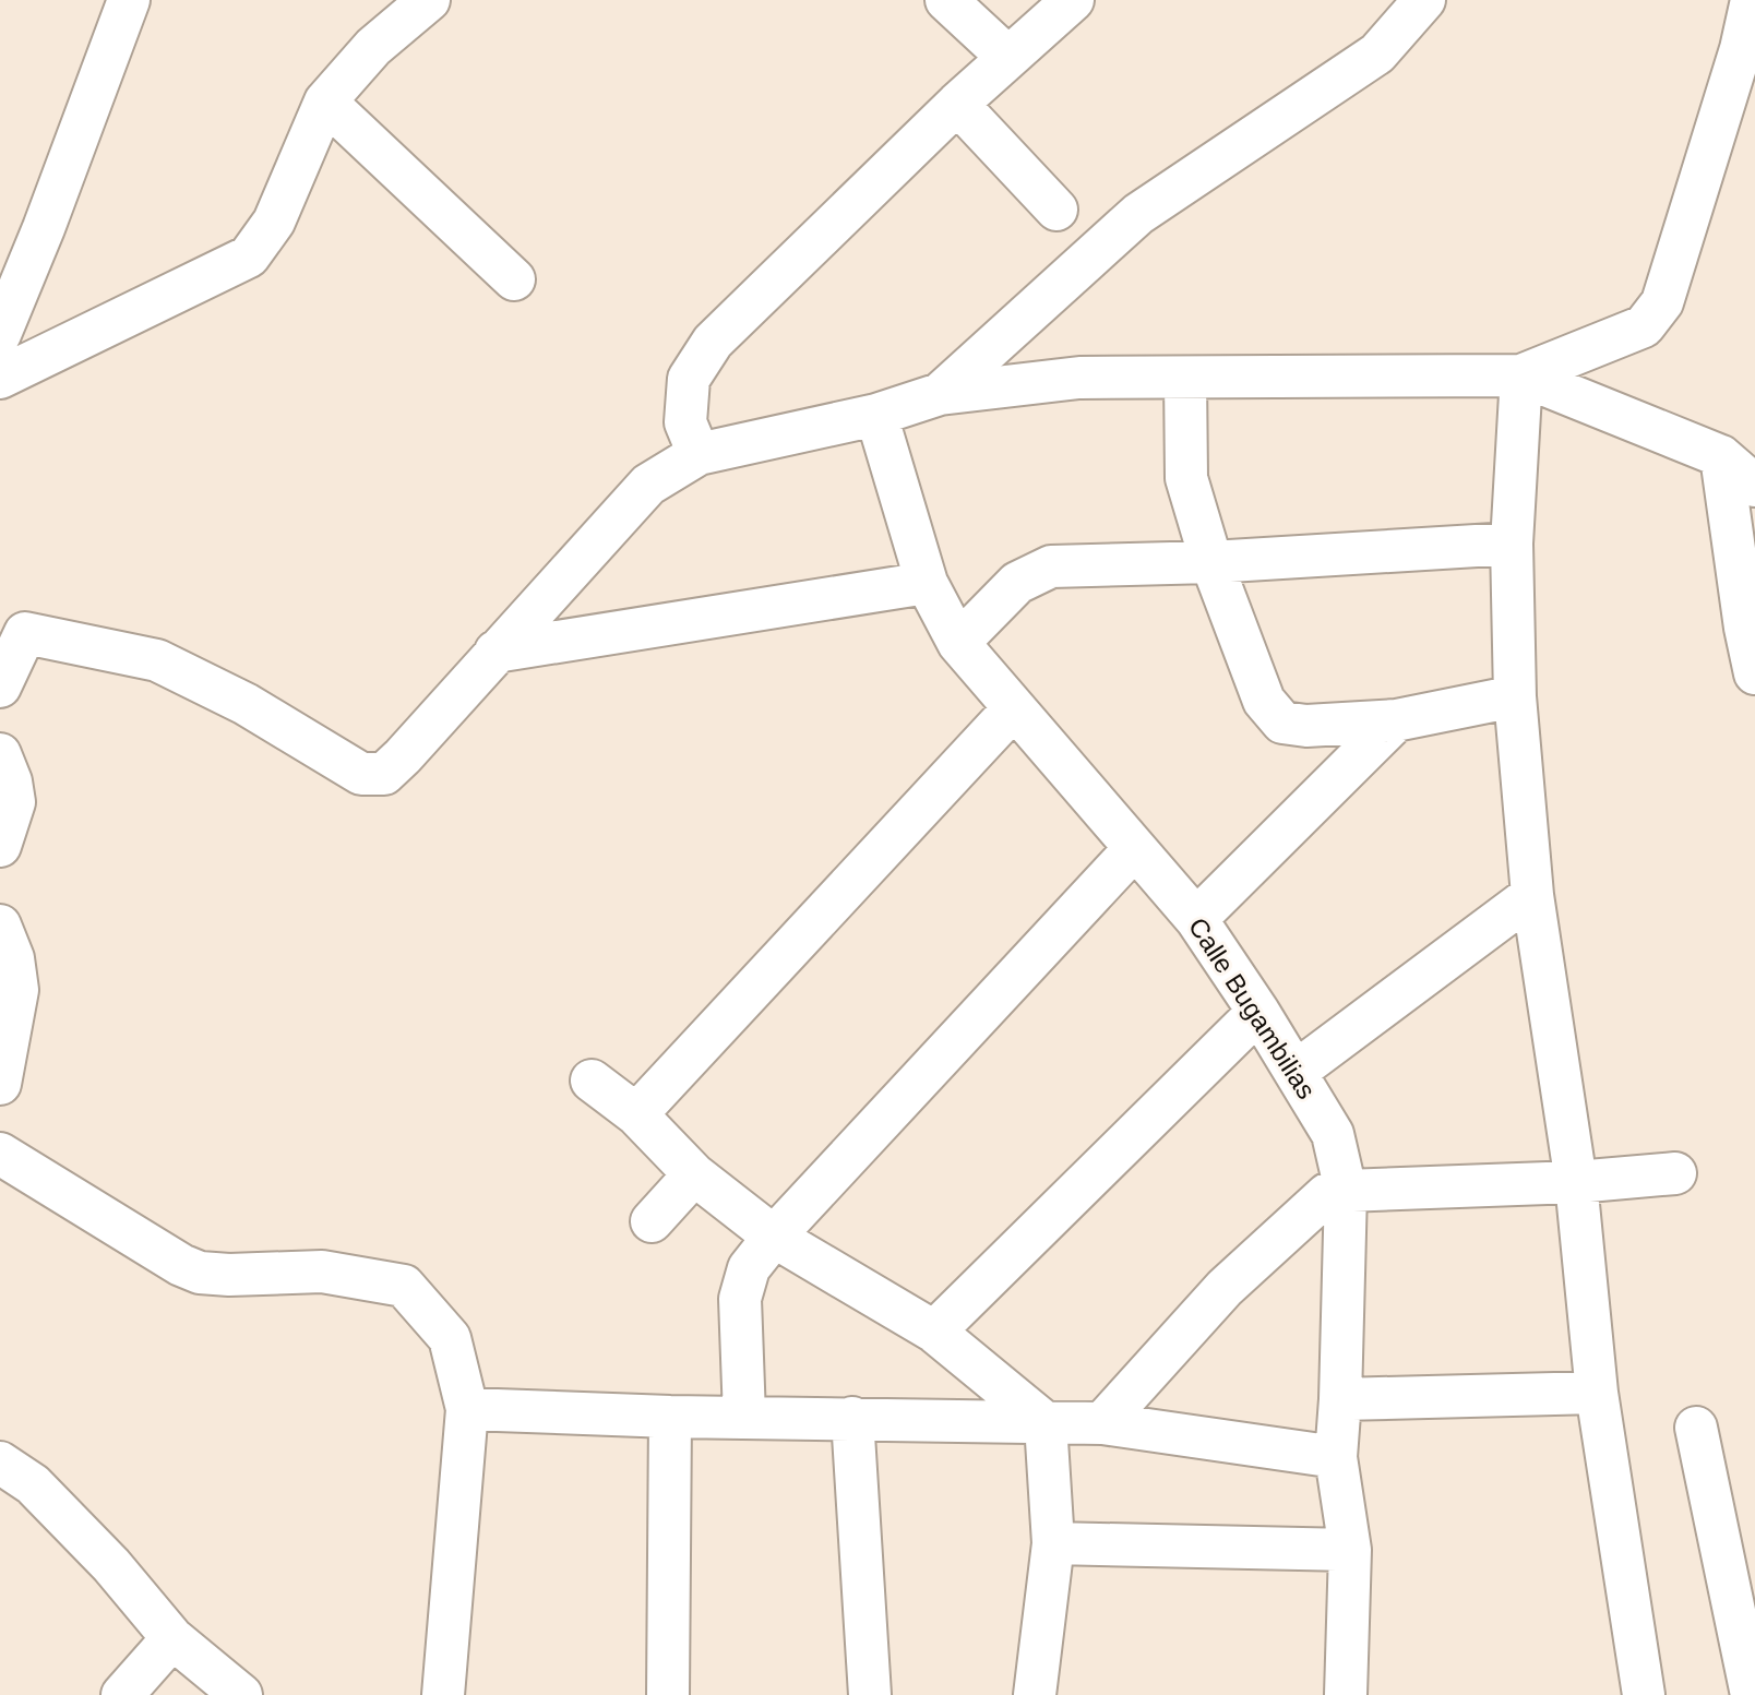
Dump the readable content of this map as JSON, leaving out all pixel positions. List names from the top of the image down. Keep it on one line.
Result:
{"streets":{"street":["Calle Bugambilias"]}}
